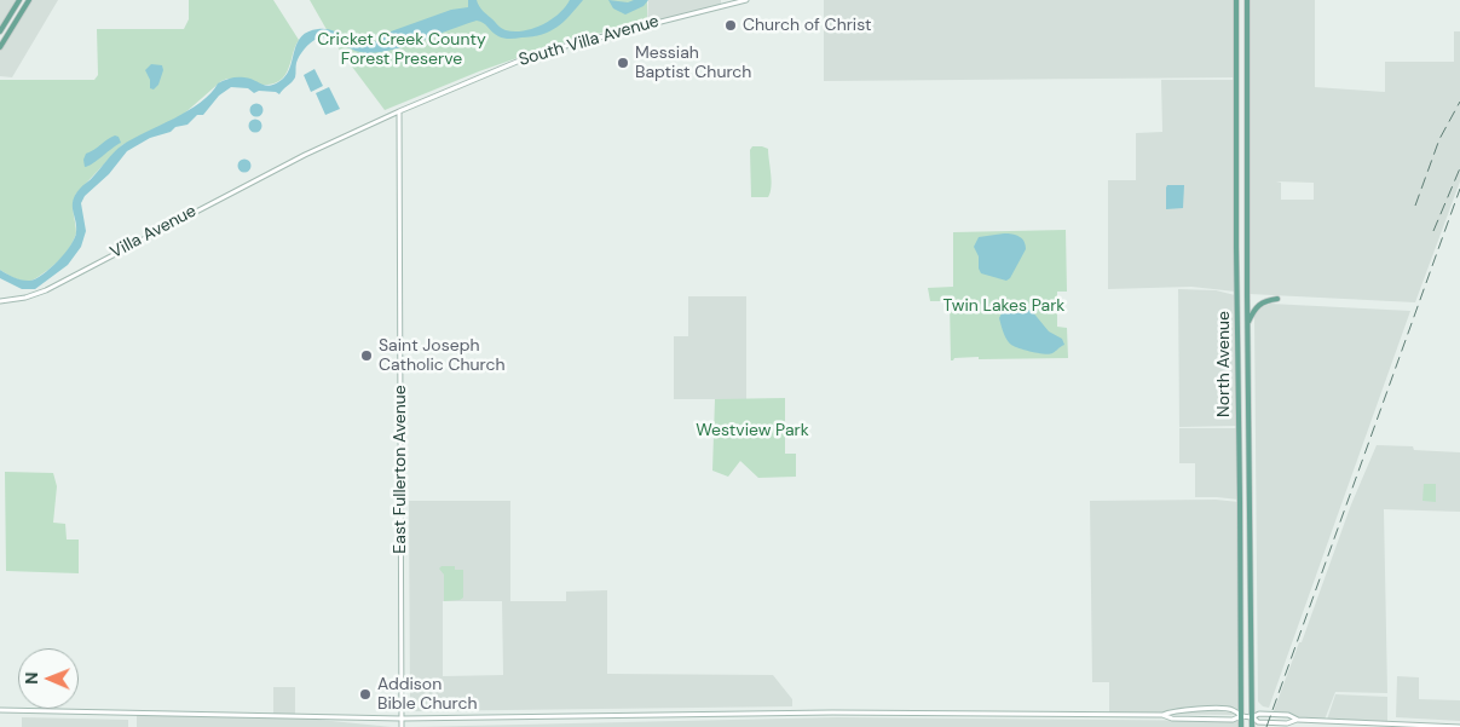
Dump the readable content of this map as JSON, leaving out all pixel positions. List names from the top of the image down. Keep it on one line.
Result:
{"streets":{"main road":["North Avenue"],"street":["South Villa Avenue","Villa Avenue","East Fullerton Avenue"]},"crossings":[["South Villa Avenue","Villa Avenue"],["South Villa Avenue","East Fullerton Avenue"]],"parks":["Cricket Creek County Forest Preserve","Twin Lakes Park","Westview Park"],"places":["Church of Christ","Messiah Baptist Church","Saint Joseph Catholic Church","Addison Bible Church"],"north":"left"}
